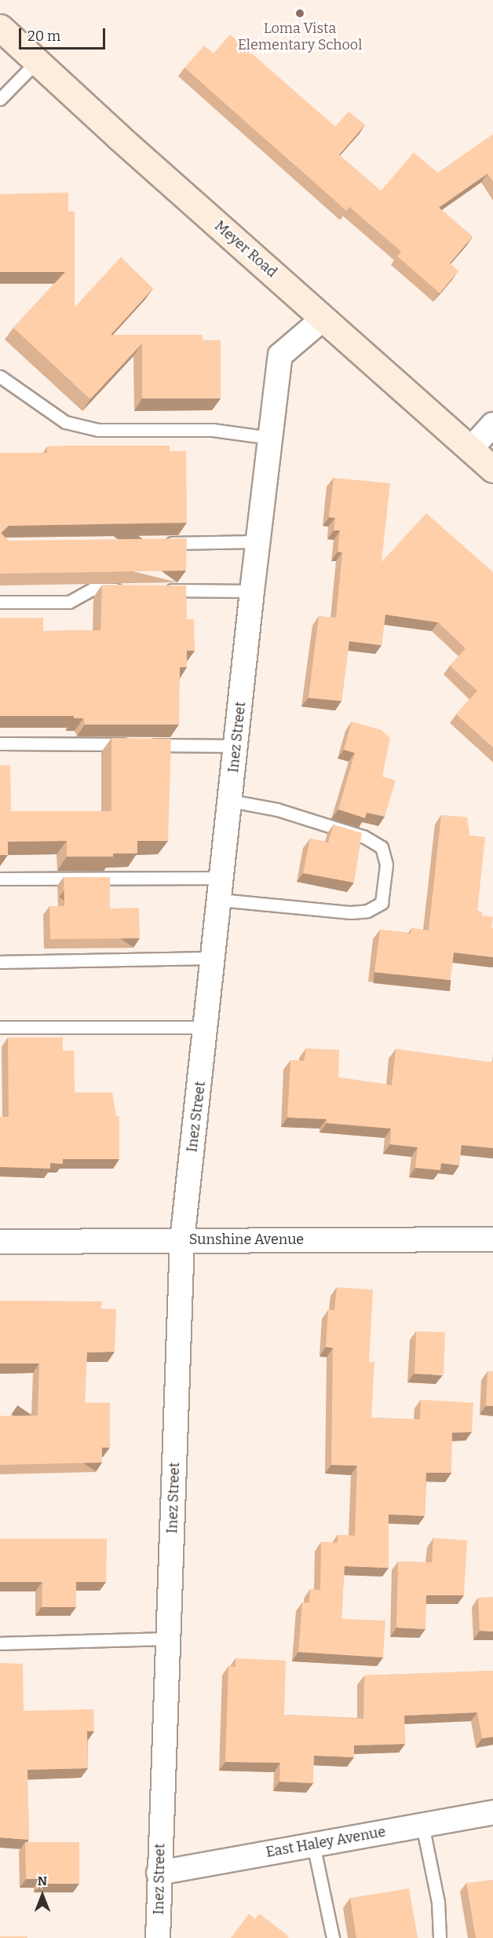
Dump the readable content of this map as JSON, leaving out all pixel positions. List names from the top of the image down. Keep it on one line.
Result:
{"streets":{"main road":["Meyer Road"],"street":["Inez Street","Sunshine Avenue","East Haley Avenue"]},"crossings":[["Meyer Road","Inez Street"],["Inez Street","Sunshine Avenue"],["Inez Street","East Haley Avenue"]],"places":["Loma Vista Elementary School"],"scale_bar":"20 m","north":"top"}
